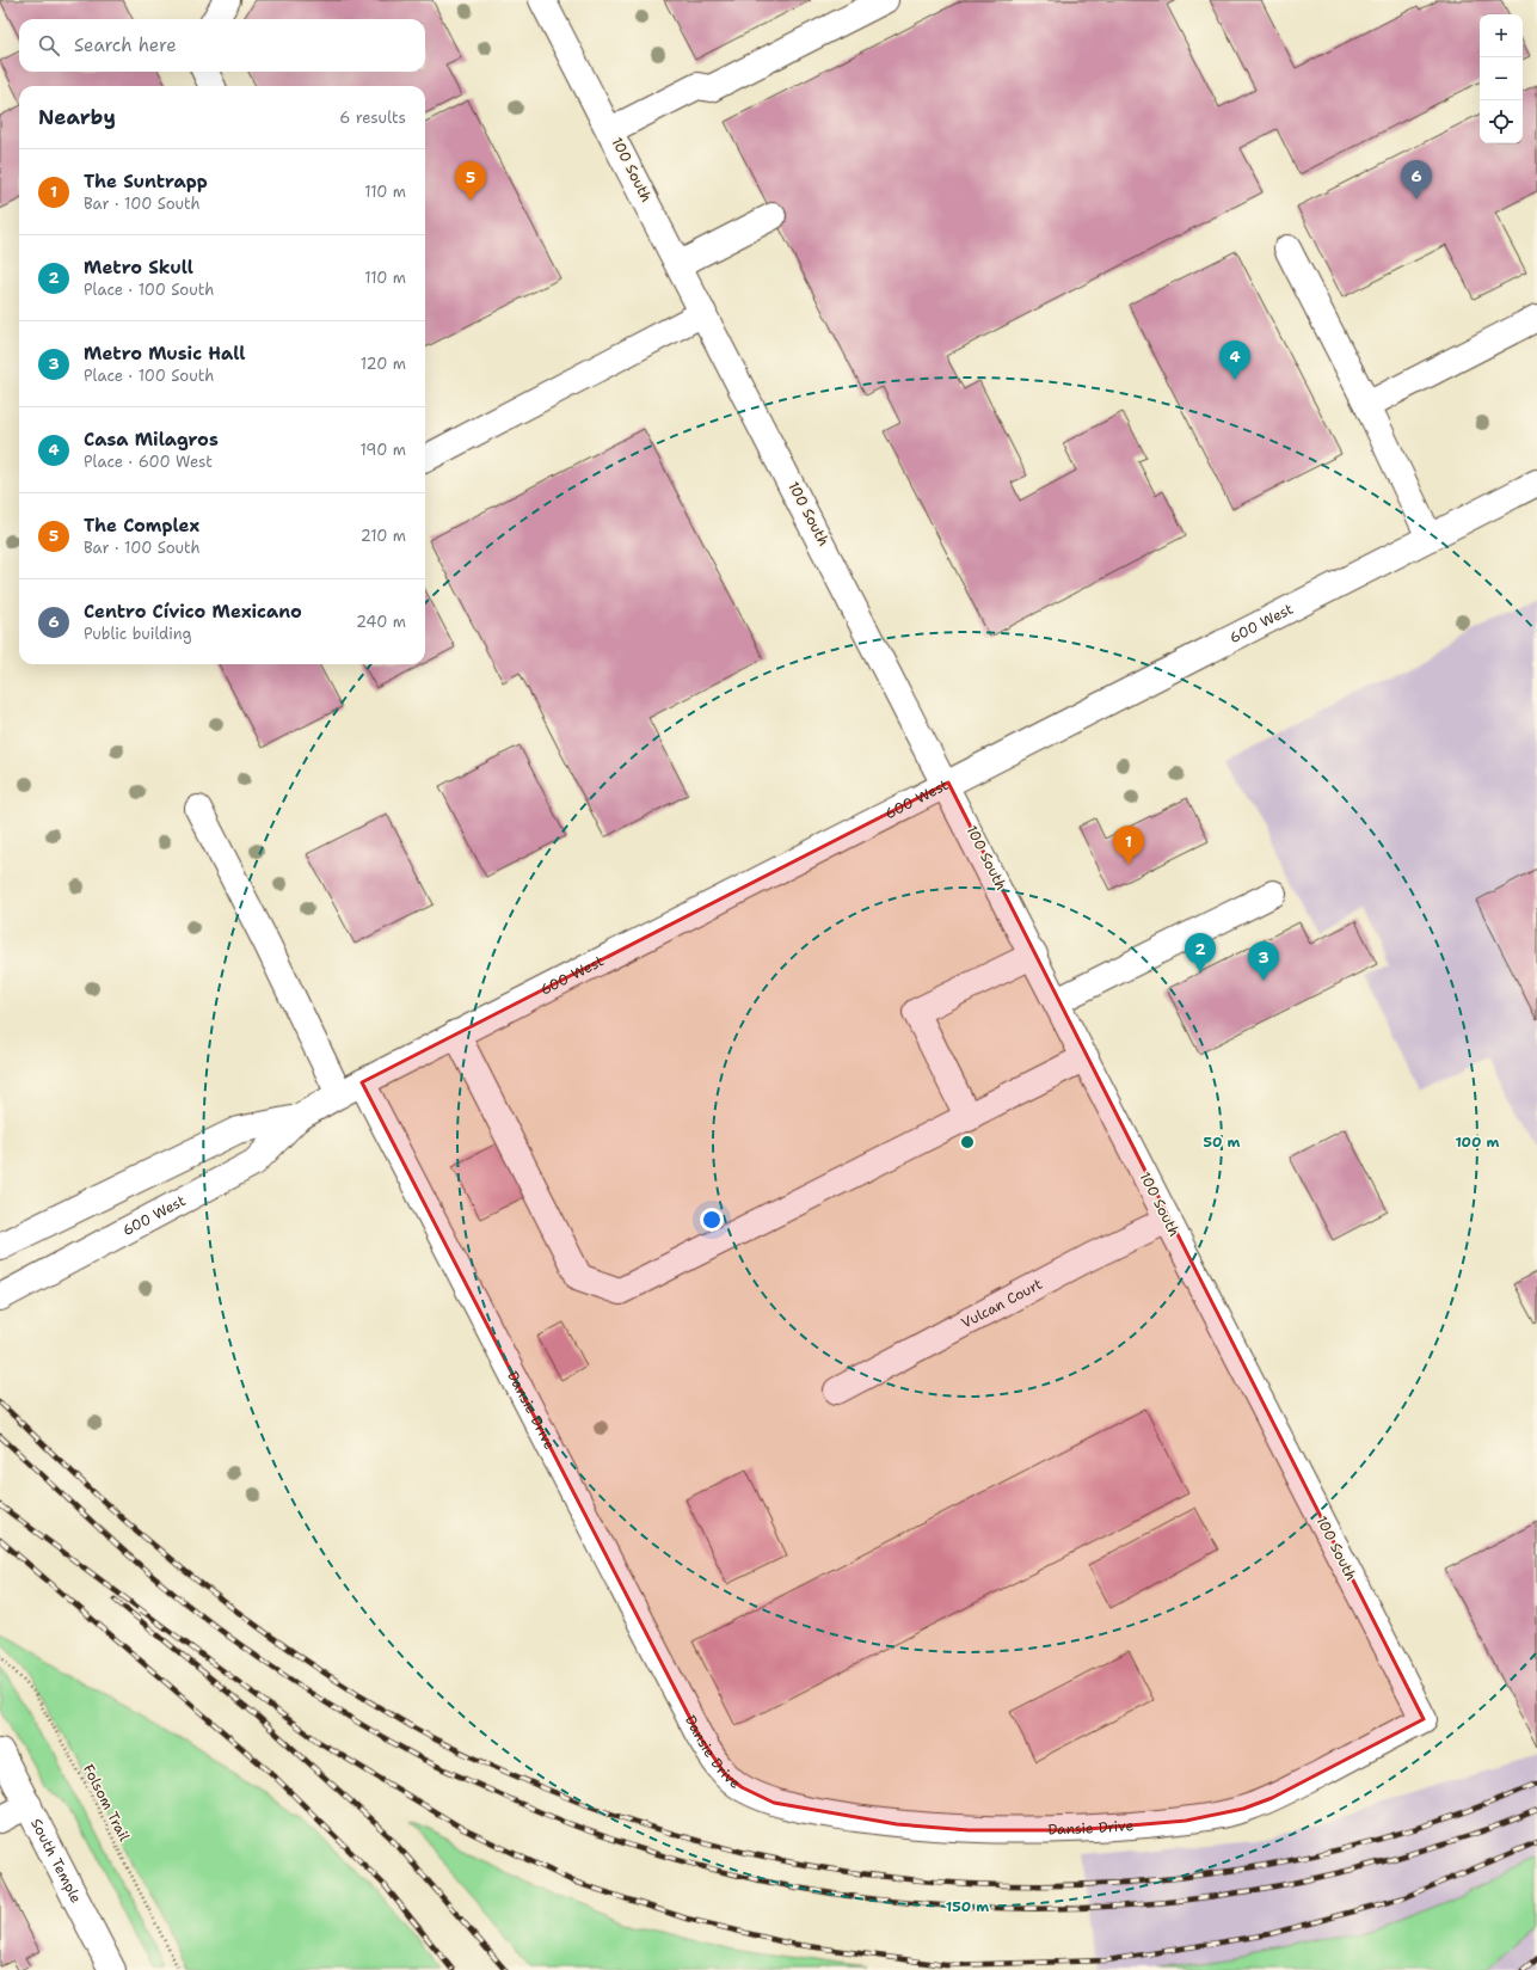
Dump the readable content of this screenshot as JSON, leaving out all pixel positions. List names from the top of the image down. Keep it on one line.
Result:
{"streets":{"street":["100 South","600 West","Vulcan Court","Dansie Drive","South Temple"],"path":["Folsom Trail"]},"crossings":[["100 South","600 West"],["100 South","Vulcan Court"],["100 South","Dansie Drive"],["600 West","Dansie Drive"]],"page":{"map_buttons":["+","−"],"search":"Search here","heading":["Nearby","6 results"],"list":[{"mark":"1","name":"The Suntrapp","note":"Bar · 100 South","value":"110 m"},{"mark":"2","name":"Metro Skull","note":"Place · 100 South","value":"110 m"},{"mark":"3","name":"Metro Music Hall","note":"Place · 100 South","value":"120 m"},{"mark":"4","name":"Casa Milagros","note":"Place · 600 West","value":"190 m"},{"mark":"5","name":"The Complex","note":"Bar · 100 South","value":"210 m"},{"mark":"6","name":"Centro Cívico Mexicano","note":"Public building","value":"240 m"}],"pins":["6","5","4","1","2","3"]},"rings":["50 m","100 m","150 m"]}
